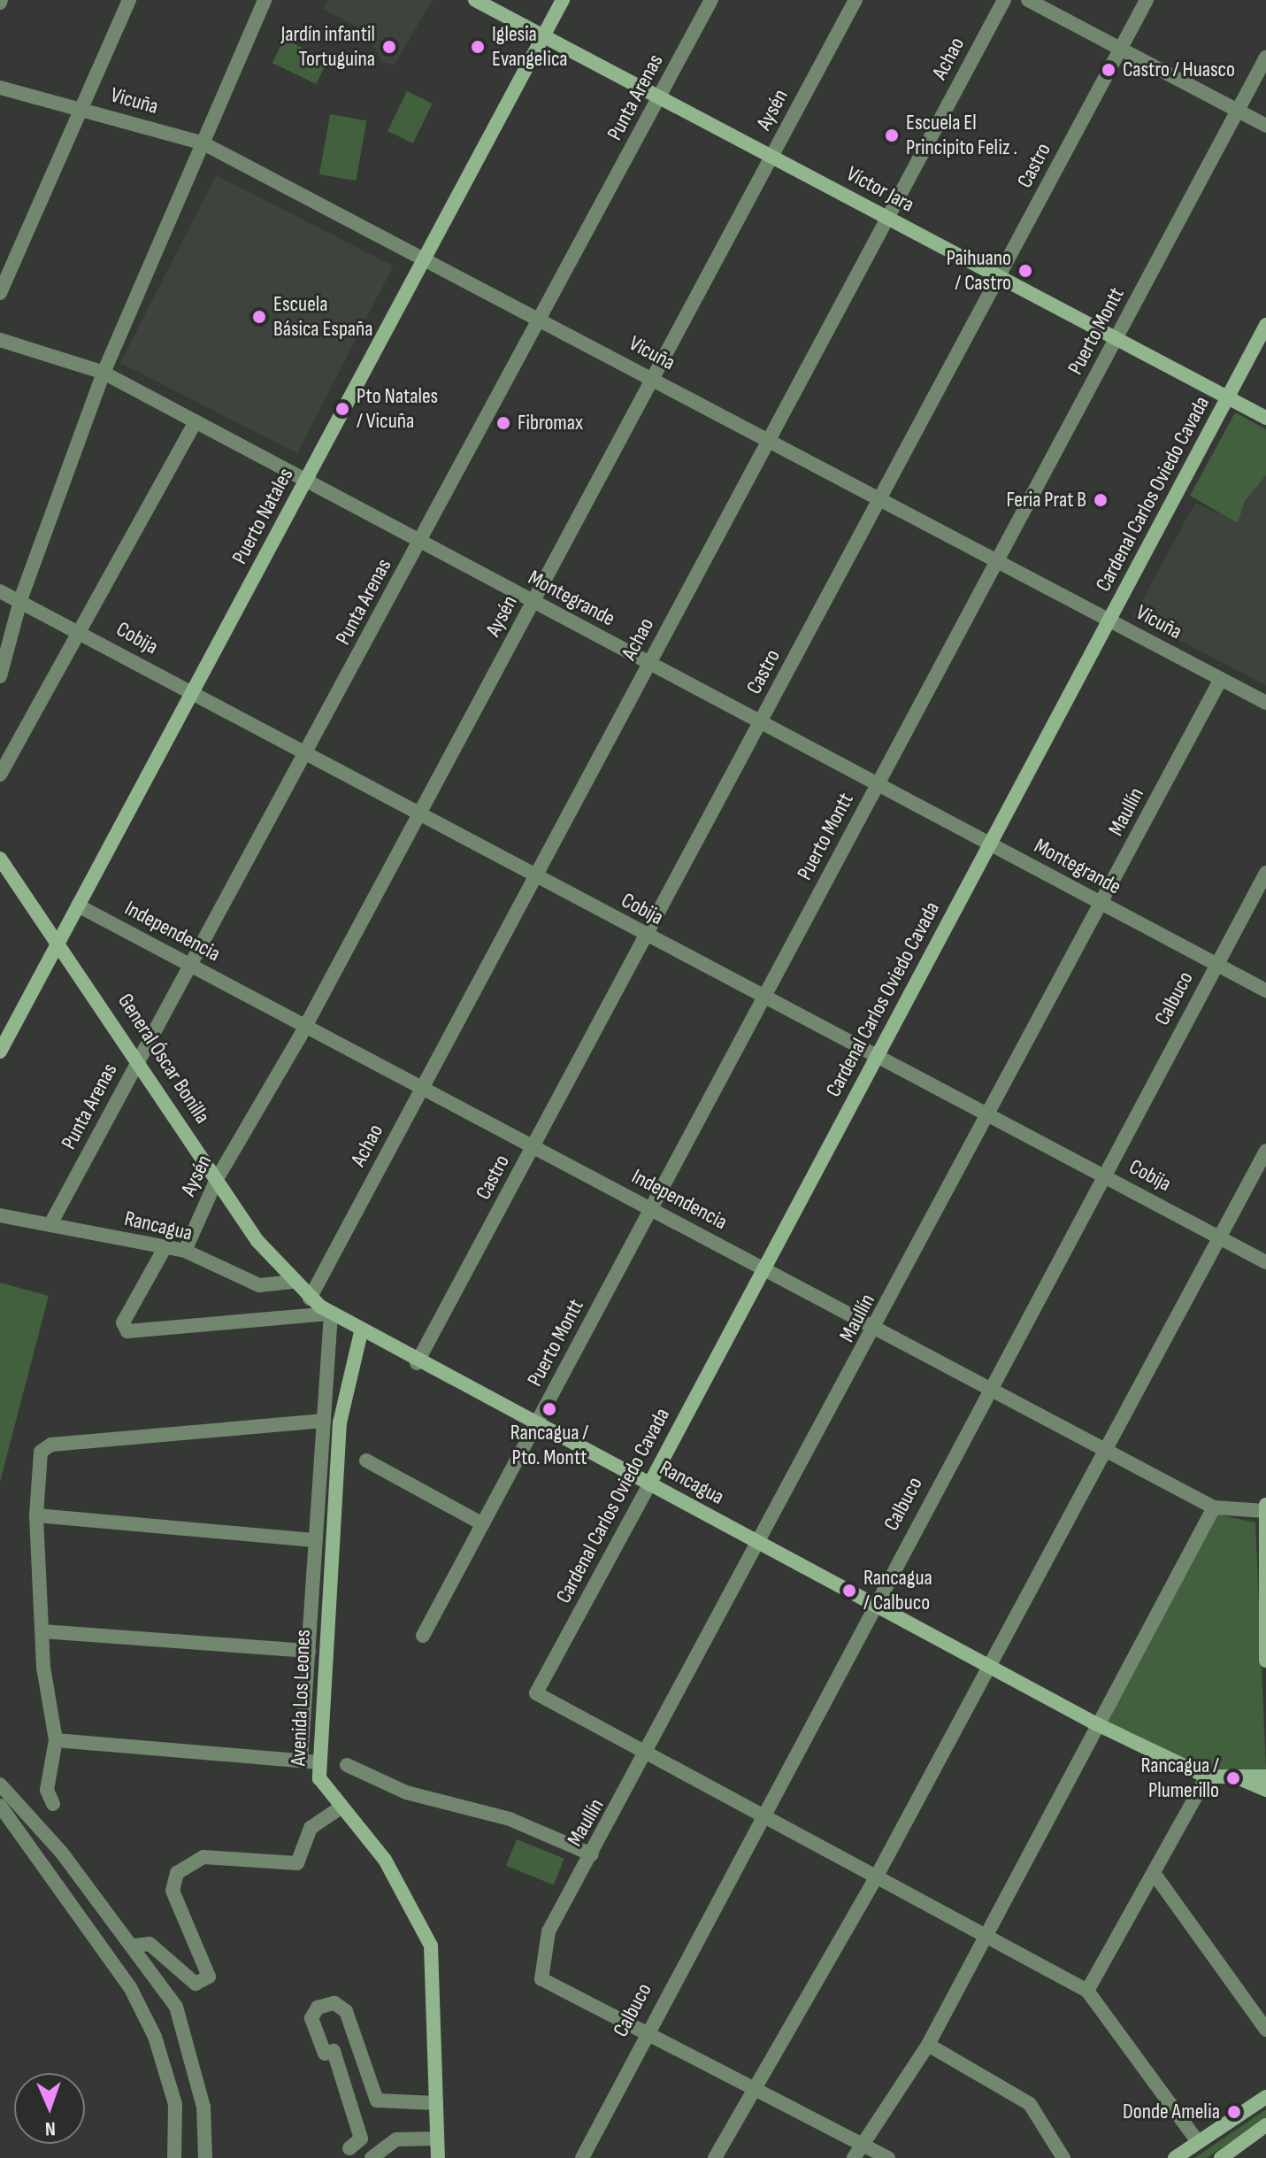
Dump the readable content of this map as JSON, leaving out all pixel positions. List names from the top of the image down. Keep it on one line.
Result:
{"streets":{"street":["Achao","Punta Arenas","Vicuña","Aysén","Castro","Víctor Jara","Puerto Montt","Cardenal Carlos Oviedo Cavada","Puerto Natales","Montegrande","Cobija","Maullín","Independencia","Calbuco","General Óscar Bonilla","Rancagua","Avenida Los Leones"]},"crossings":[["Achao","Vicuña"],["Achao","Víctor Jara"],["Achao","Montegrande"],["Achao","Cobija"],["Achao","Independencia"],["Achao","Rancagua"],["Punta Arenas","Vicuña"],["Punta Arenas","Víctor Jara"],["Punta Arenas","Montegrande"],["Punta Arenas","Cobija"],["Punta Arenas","Independencia"],["Punta Arenas","General Óscar Bonilla"],["Punta Arenas","Rancagua"],["Vicuña","Aysén"],["Vicuña","Castro"],["Vicuña","Puerto Montt"],["Vicuña","Cardenal Carlos Oviedo Cavada"],["Vicuña","Puerto Natales"],["Vicuña","Maullín"],["Aysén","Víctor Jara"],["Aysén","Montegrande"],["Aysén","Cobija"],["Aysén","Independencia"],["Aysén","General Óscar Bonilla"],["Aysén","Rancagua"],["Castro","Víctor Jara"],["Castro","Montegrande"],["Castro","Cobija"],["Castro","Independencia"],["Castro","Rancagua"],["Víctor Jara","Puerto Montt"],["Víctor Jara","Cardenal Carlos Oviedo Cavada"],["Víctor Jara","Puerto Natales"],["Puerto Montt","Montegrande"],["Puerto Montt","Cobija"],["Puerto Montt","Independencia"],["Puerto Montt","Rancagua"],["Cardenal Carlos Oviedo Cavada","Montegrande"],["Cardenal Carlos Oviedo Cavada","Cobija"],["Cardenal Carlos Oviedo Cavada","Maullín"],["Cardenal Carlos Oviedo Cavada","Independencia"],["Cardenal Carlos Oviedo Cavada","Rancagua"],["Puerto Natales","Montegrande"],["Puerto Natales","Cobija"],["Puerto Natales","Independencia"],["Puerto Natales","General Óscar Bonilla"],["Montegrande","Maullín"],["Montegrande","Calbuco"],["Cobija","Maullín"],["Cobija","Calbuco"],["Maullín","Independencia"],["Maullín","Calbuco"],["Maullín","Rancagua"],["Independencia","Calbuco"],["Calbuco","Rancagua"],["General Óscar Bonilla","Rancagua"],["Rancagua","Avenida Los Leones"]],"places":["Jardín infantil Tortuguina","Iglesia Evangelica","Castro / Huasco","Escuela El Principito Feliz .","Paihuano / Castro","Escuela Básica España","Pto Natales / Vicuña","Fibromax","Feria Prat B","Rancagua / Pto. Montt","Rancagua / Calbuco","Rancagua / Plumerillo","Donde Amelia"],"north":"bottom"}
